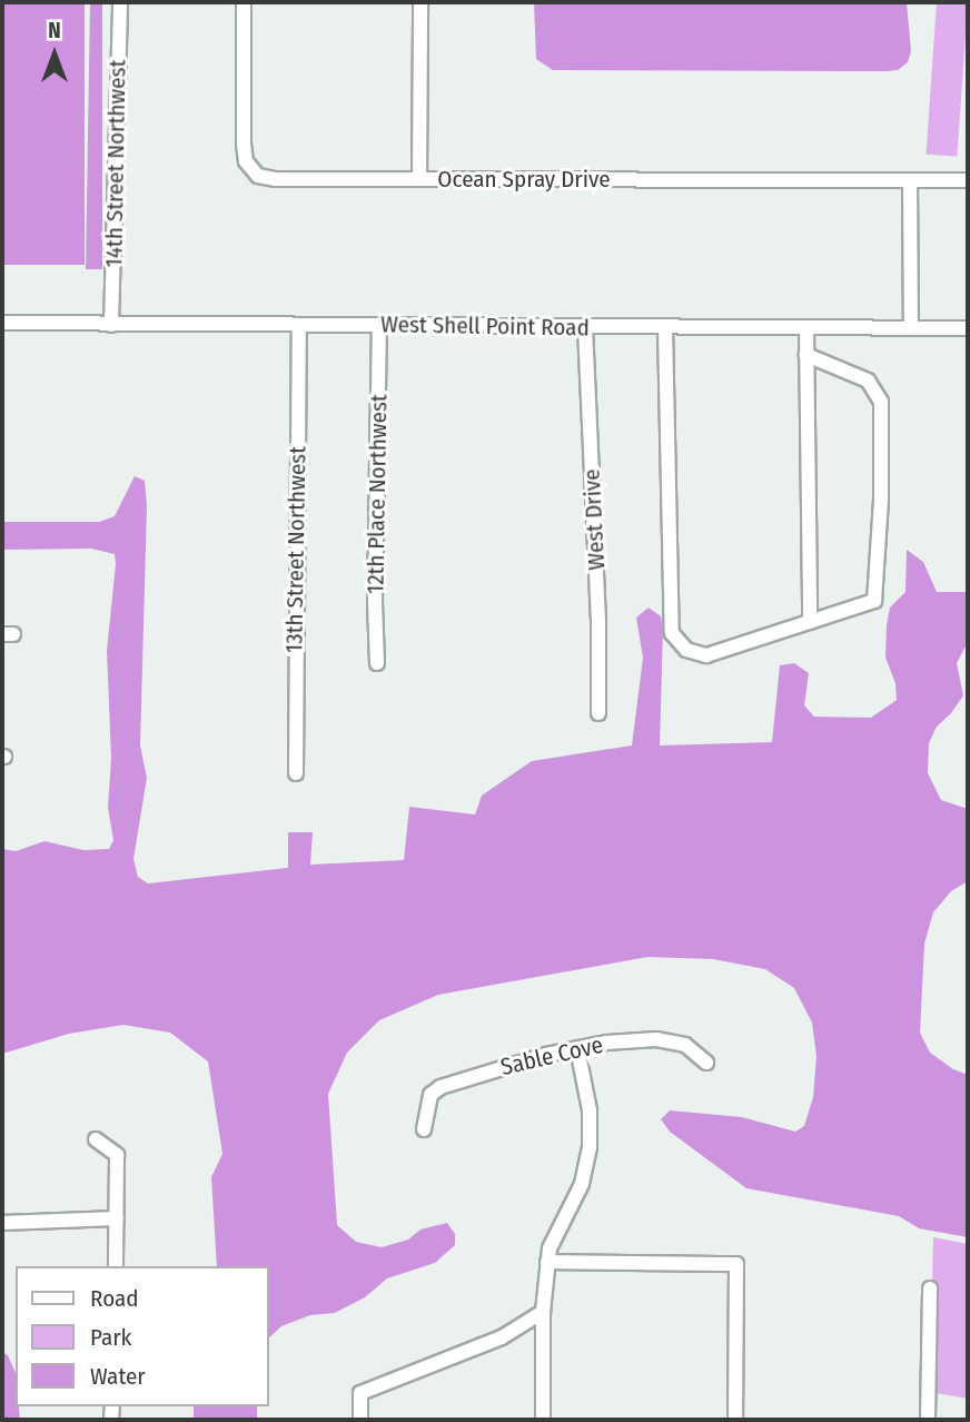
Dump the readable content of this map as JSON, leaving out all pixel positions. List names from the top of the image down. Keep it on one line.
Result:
{"streets":{"street":["14th Street Northwest","Ocean Spray Drive","West Shell Point Road","12th Place Northwest","West Drive","13th Street Northwest","Sable Cove"]},"crossings":[["14th Street Northwest","West Shell Point Road"],["West Shell Point Road","12th Place Northwest"],["West Shell Point Road","West Drive"],["West Shell Point Road","13th Street Northwest"]],"legend":["Road","Park","Water"],"north":"top"}
